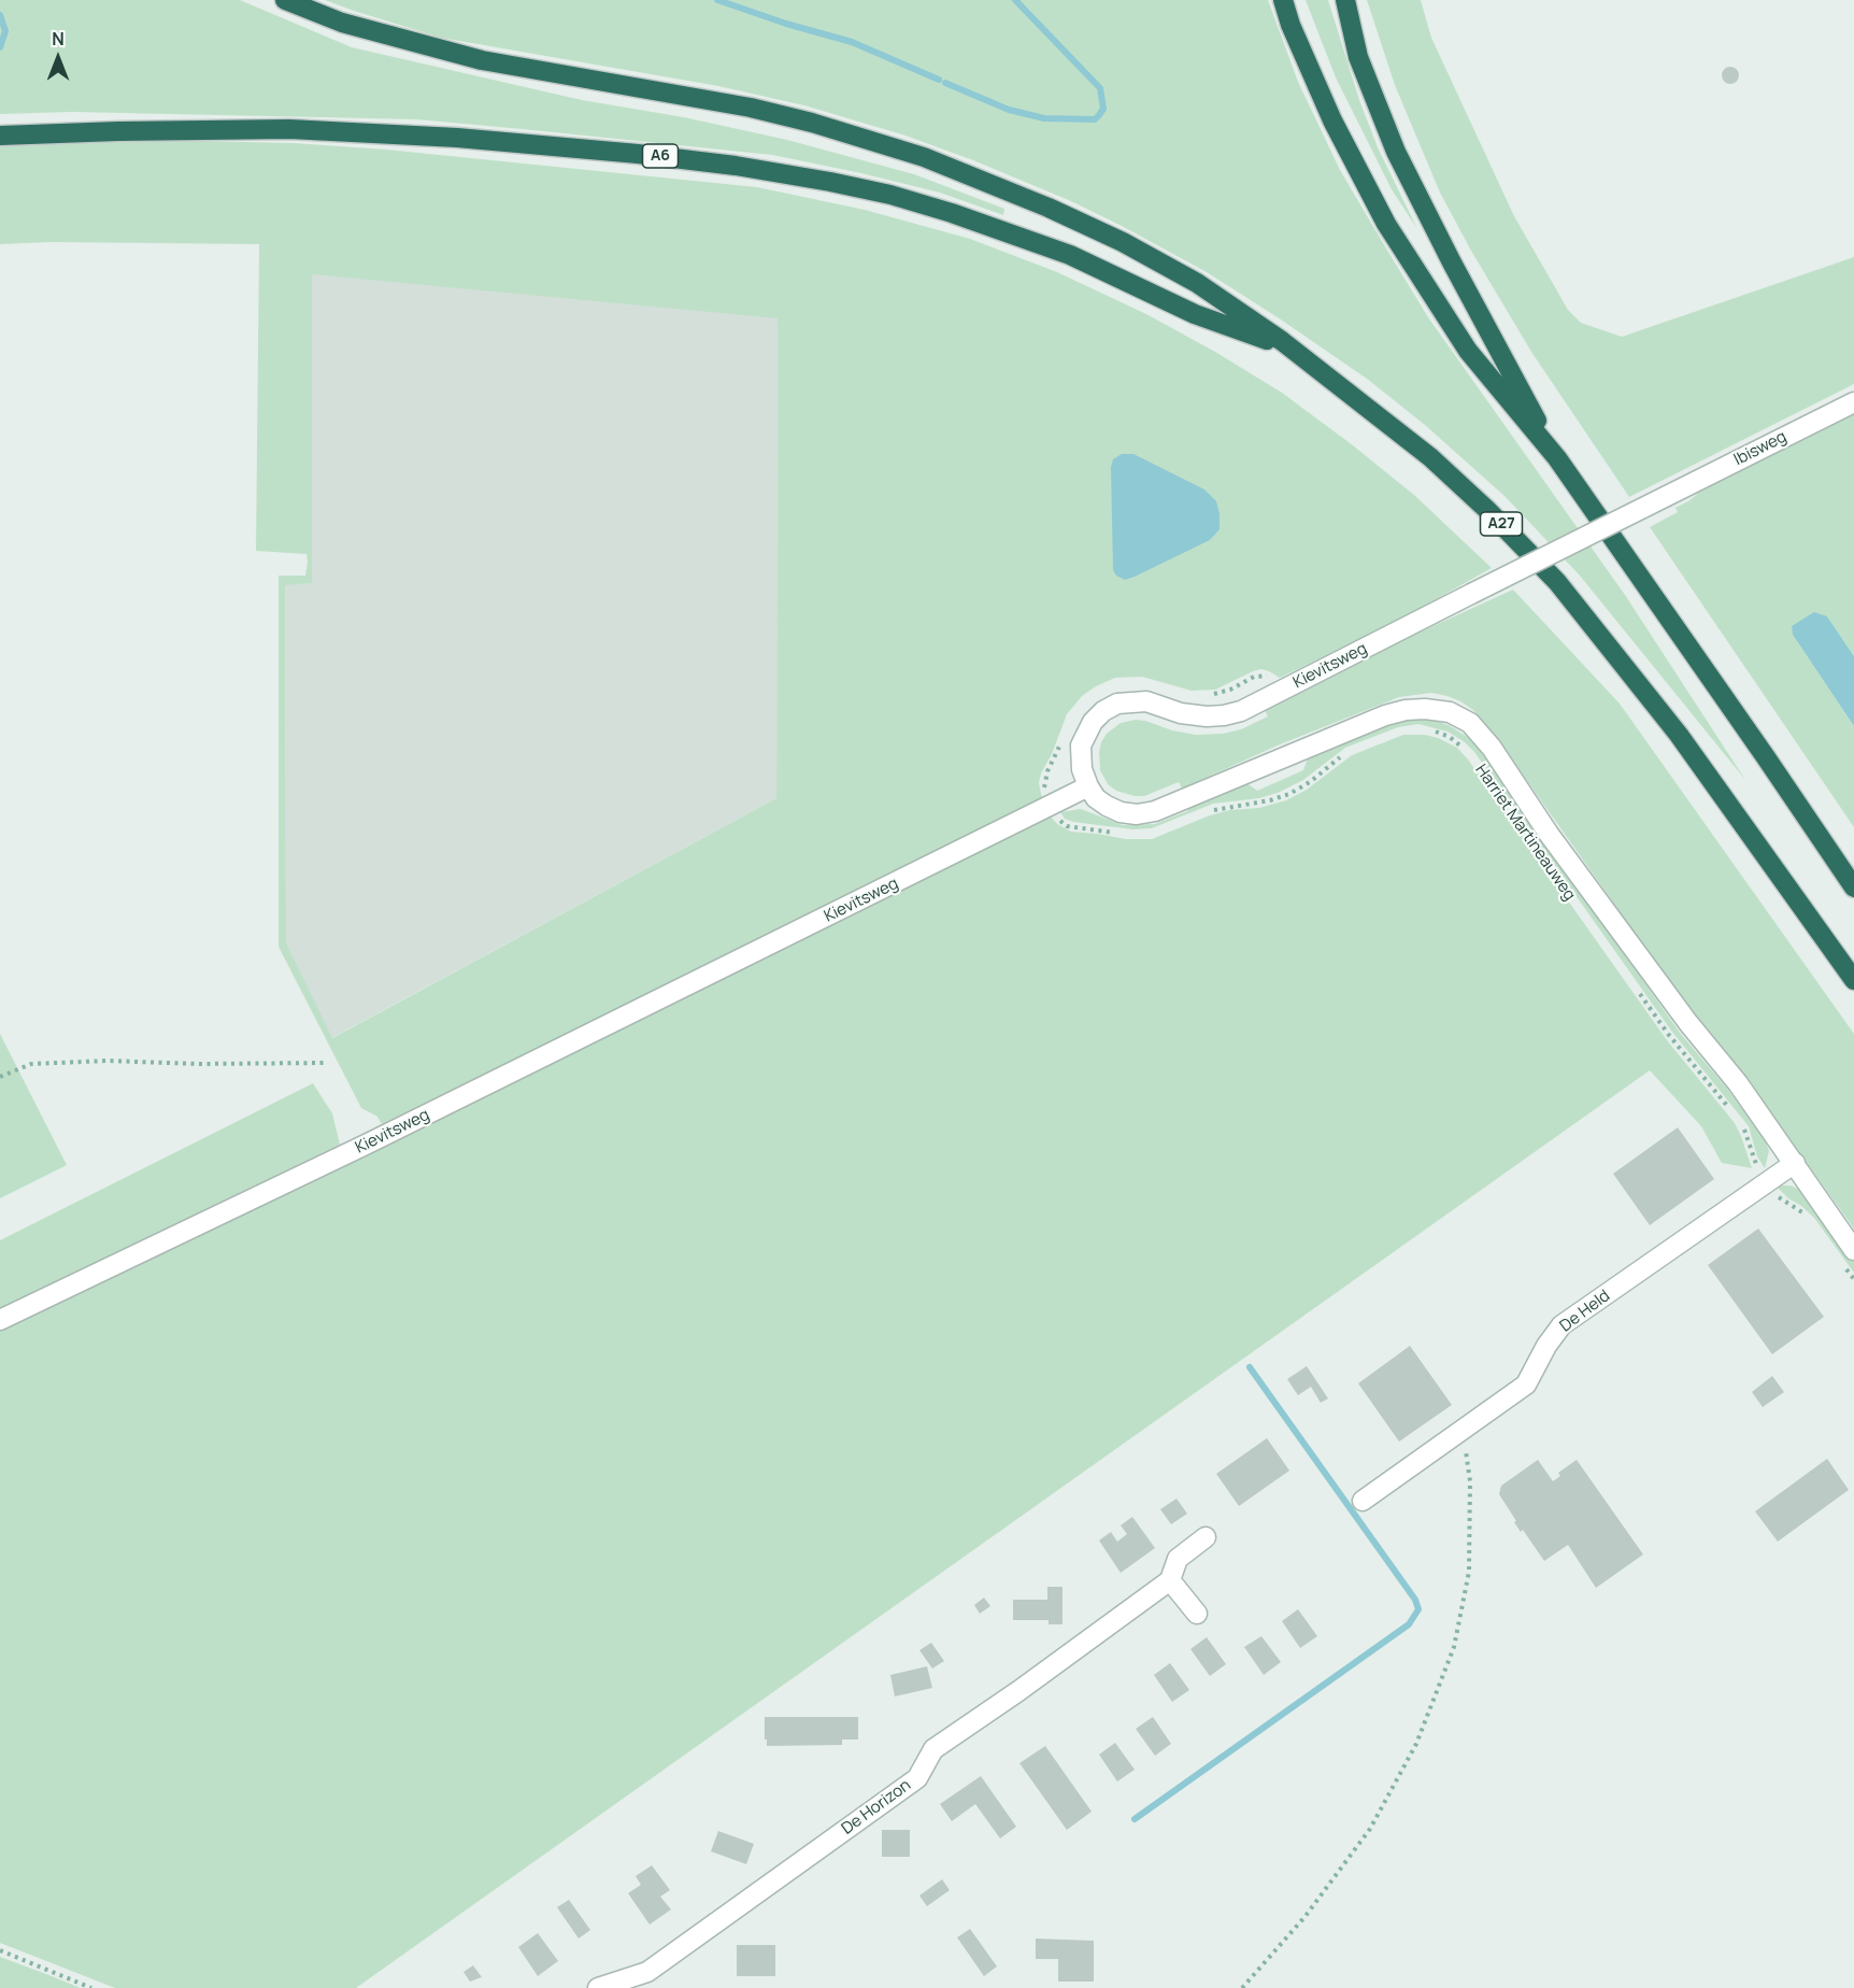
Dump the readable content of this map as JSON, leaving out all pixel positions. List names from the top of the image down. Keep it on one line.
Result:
{"streets":{"highway":["A6","A27"],"street":["Ibisweg","Kievitsweg","Harriet Martineauweg","De Held","De Horizon"]},"crossings":[["A6","A27"],["Ibisweg","Kievitsweg"],["Kievitsweg","Harriet Martineauweg"],["Harriet Martineauweg","De Held"]],"north":"top"}
